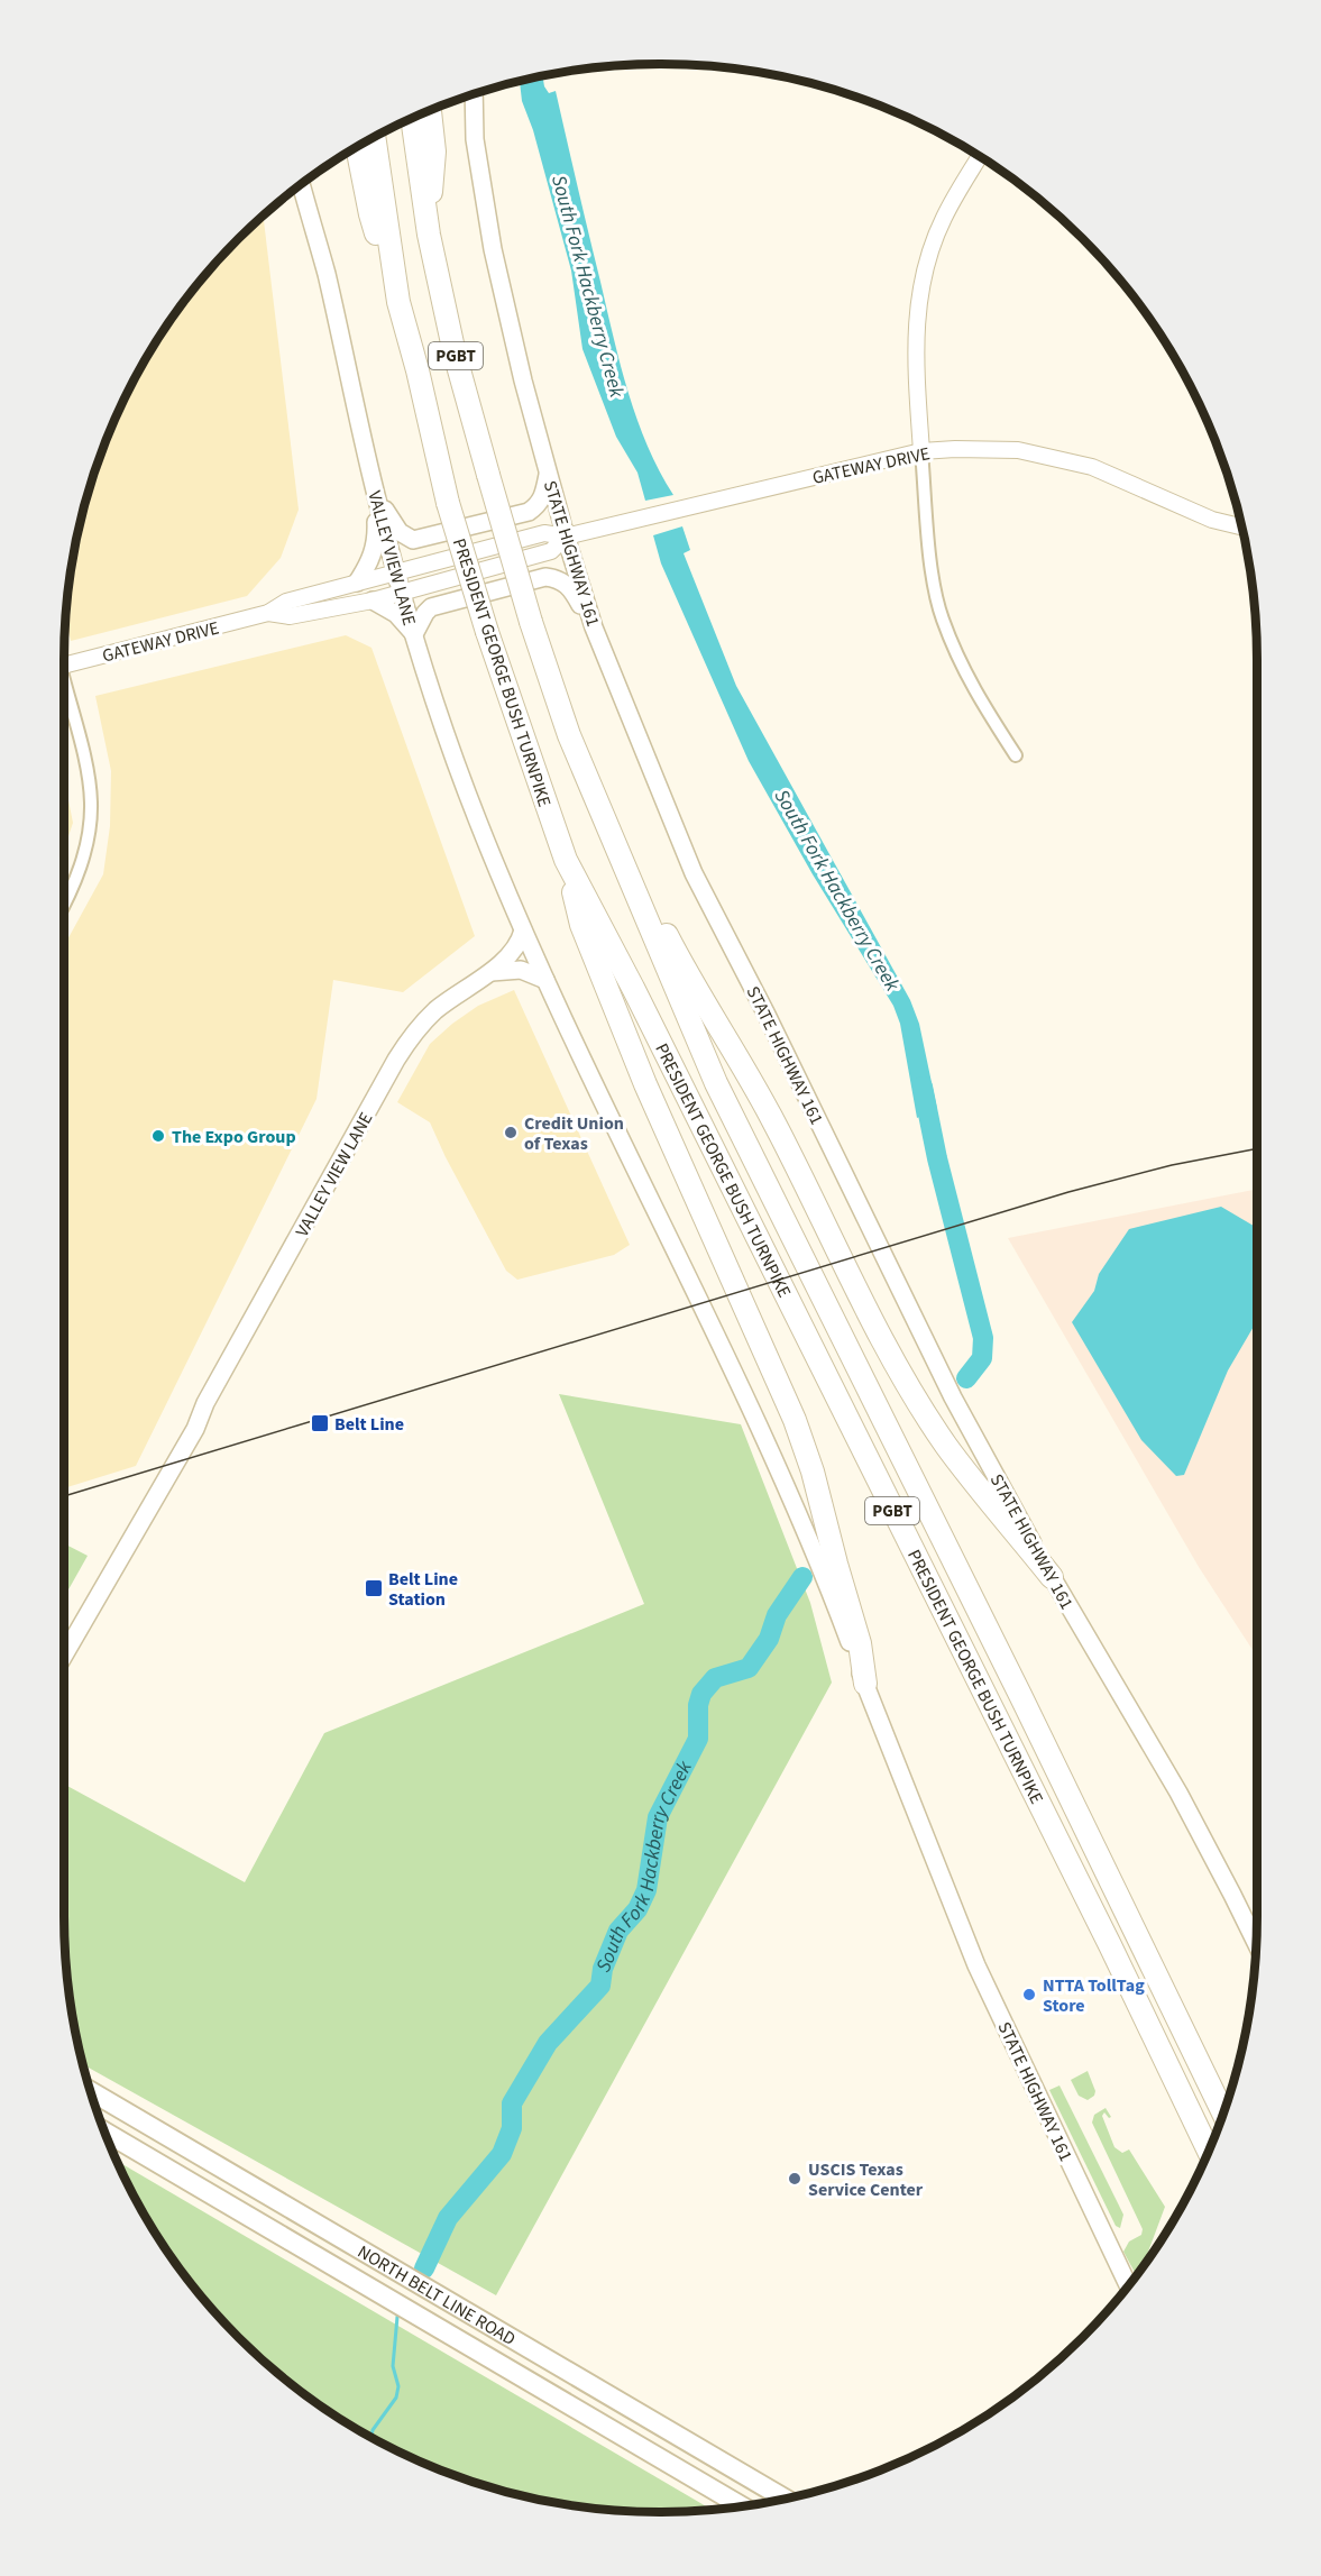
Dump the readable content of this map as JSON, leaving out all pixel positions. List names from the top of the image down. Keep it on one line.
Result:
{"streets":{"highway":["PGBT","PRESIDENT GEORGE BUSH TURNPIKE"],"main road":["STATE HIGHWAY 161","VALLEY VIEW LANE","NORTH BELT LINE ROAD"],"street":["GATEWAY DRIVE"]},"crossings":[["GATEWAY DRIVE","STATE HIGHWAY 161"],["GATEWAY DRIVE","VALLEY VIEW LANE"],["STATE HIGHWAY 161","VALLEY VIEW LANE"]],"water":["South Fork Hackberry Creek"],"places":{"other":["Credit Union of Texas","The Expo Group","NTTA TollTag Store","USCIS Texas Service Center"],"transit":["Belt Line","Belt Line Station"]}}
